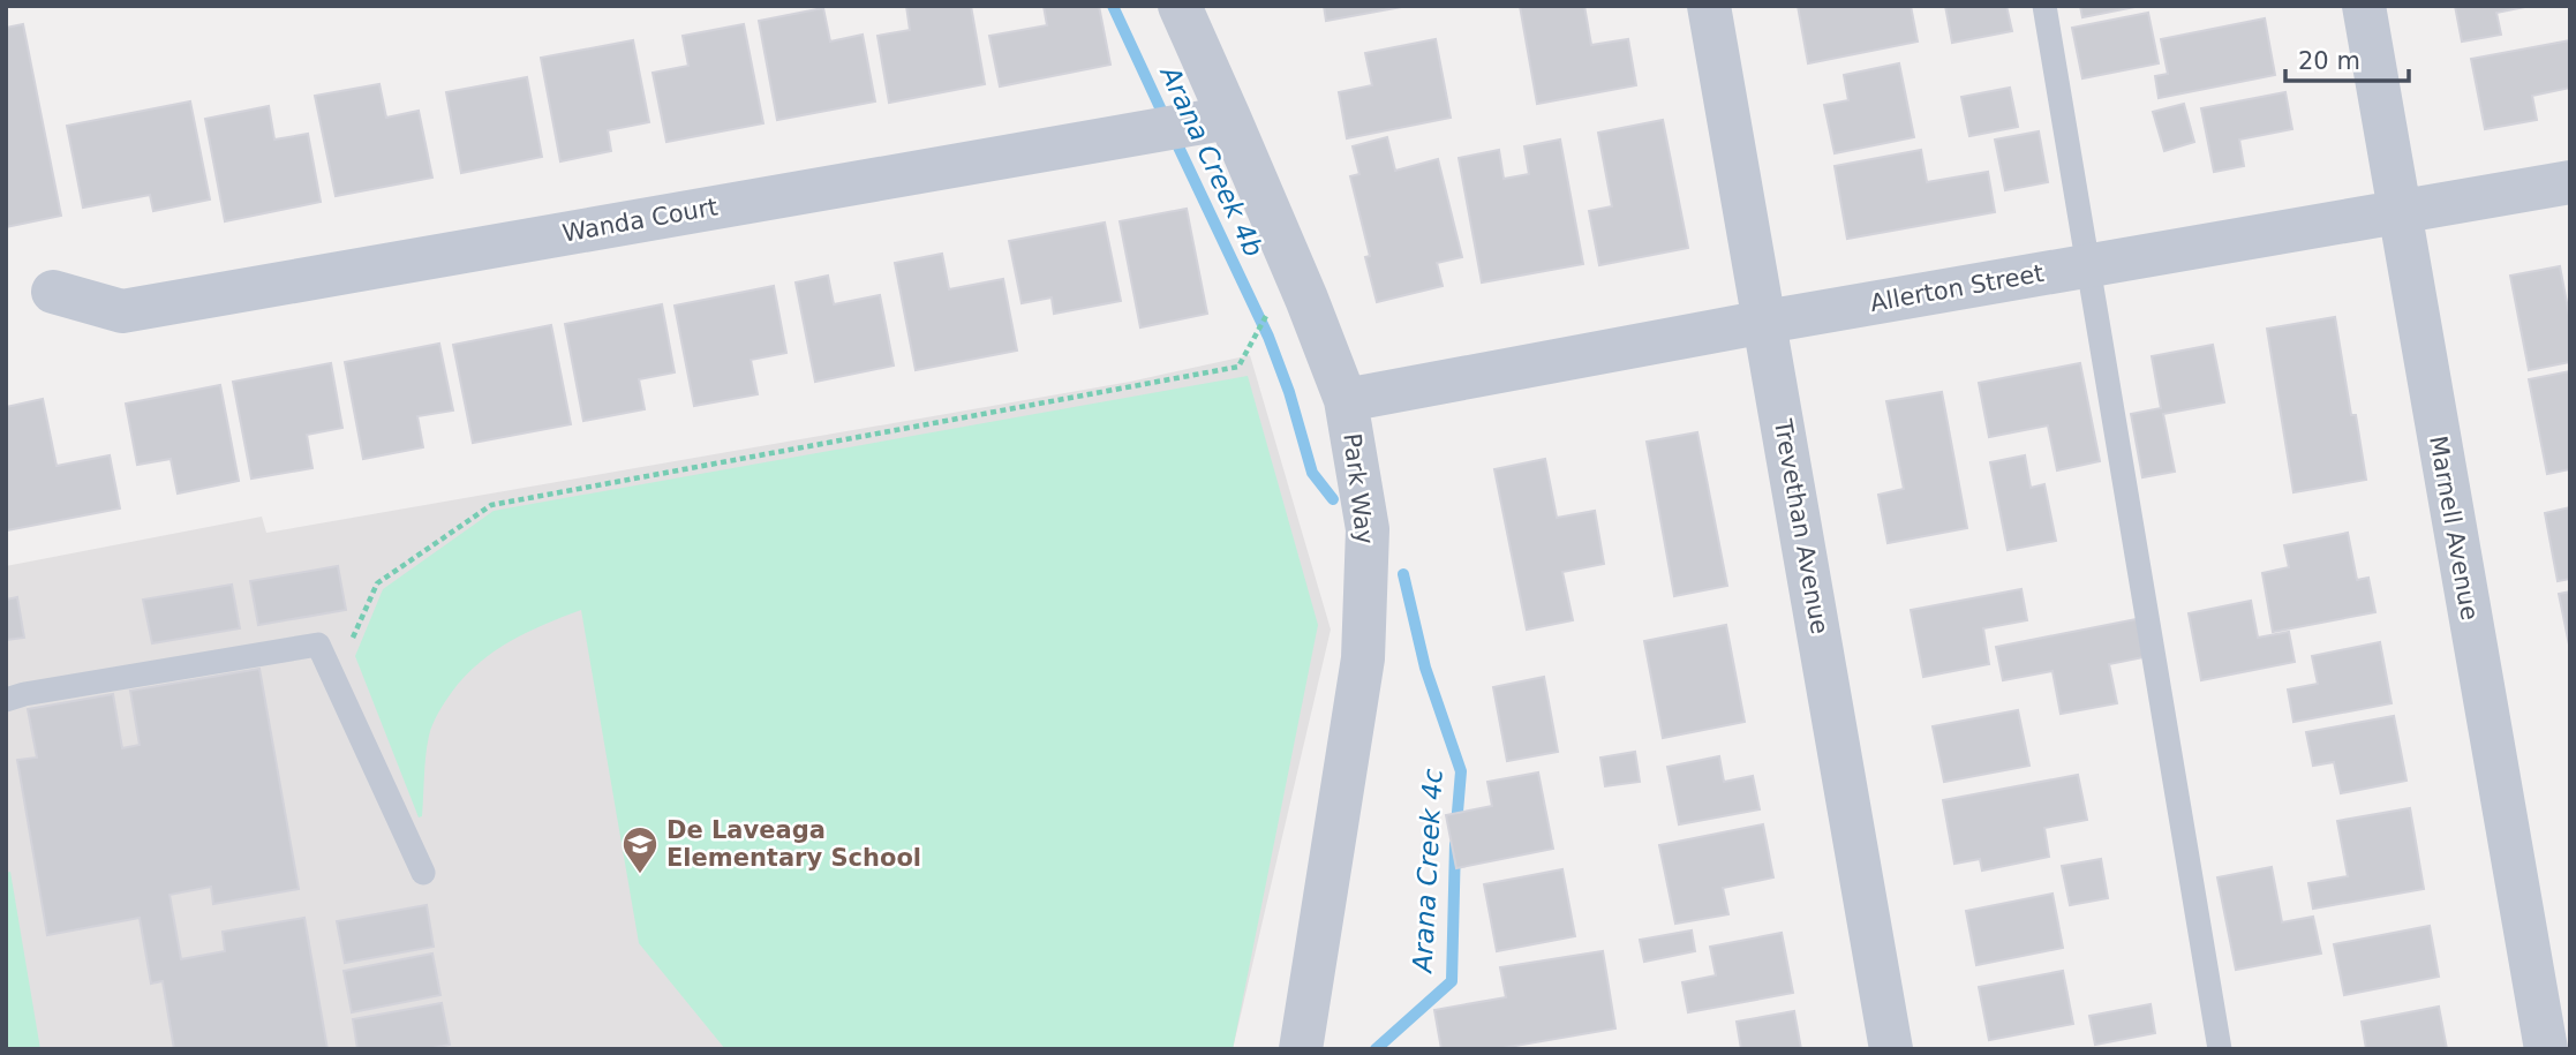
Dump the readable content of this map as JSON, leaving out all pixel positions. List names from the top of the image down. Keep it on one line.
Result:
{"streets":{"street":["Wanda Court","Allerton Street","Park Way","Trevethan Avenue","Marnell Avenue"]},"crossings":[["Wanda Court","Park Way"],["Allerton Street","Park Way"],["Allerton Street","Trevethan Avenue"],["Allerton Street","Marnell Avenue"]],"water":["Arana Creek 4b","Arana Creek 4c"],"places":{"school or university":["De Laveaga Elementary School"]},"scale_bar":"20 m"}
